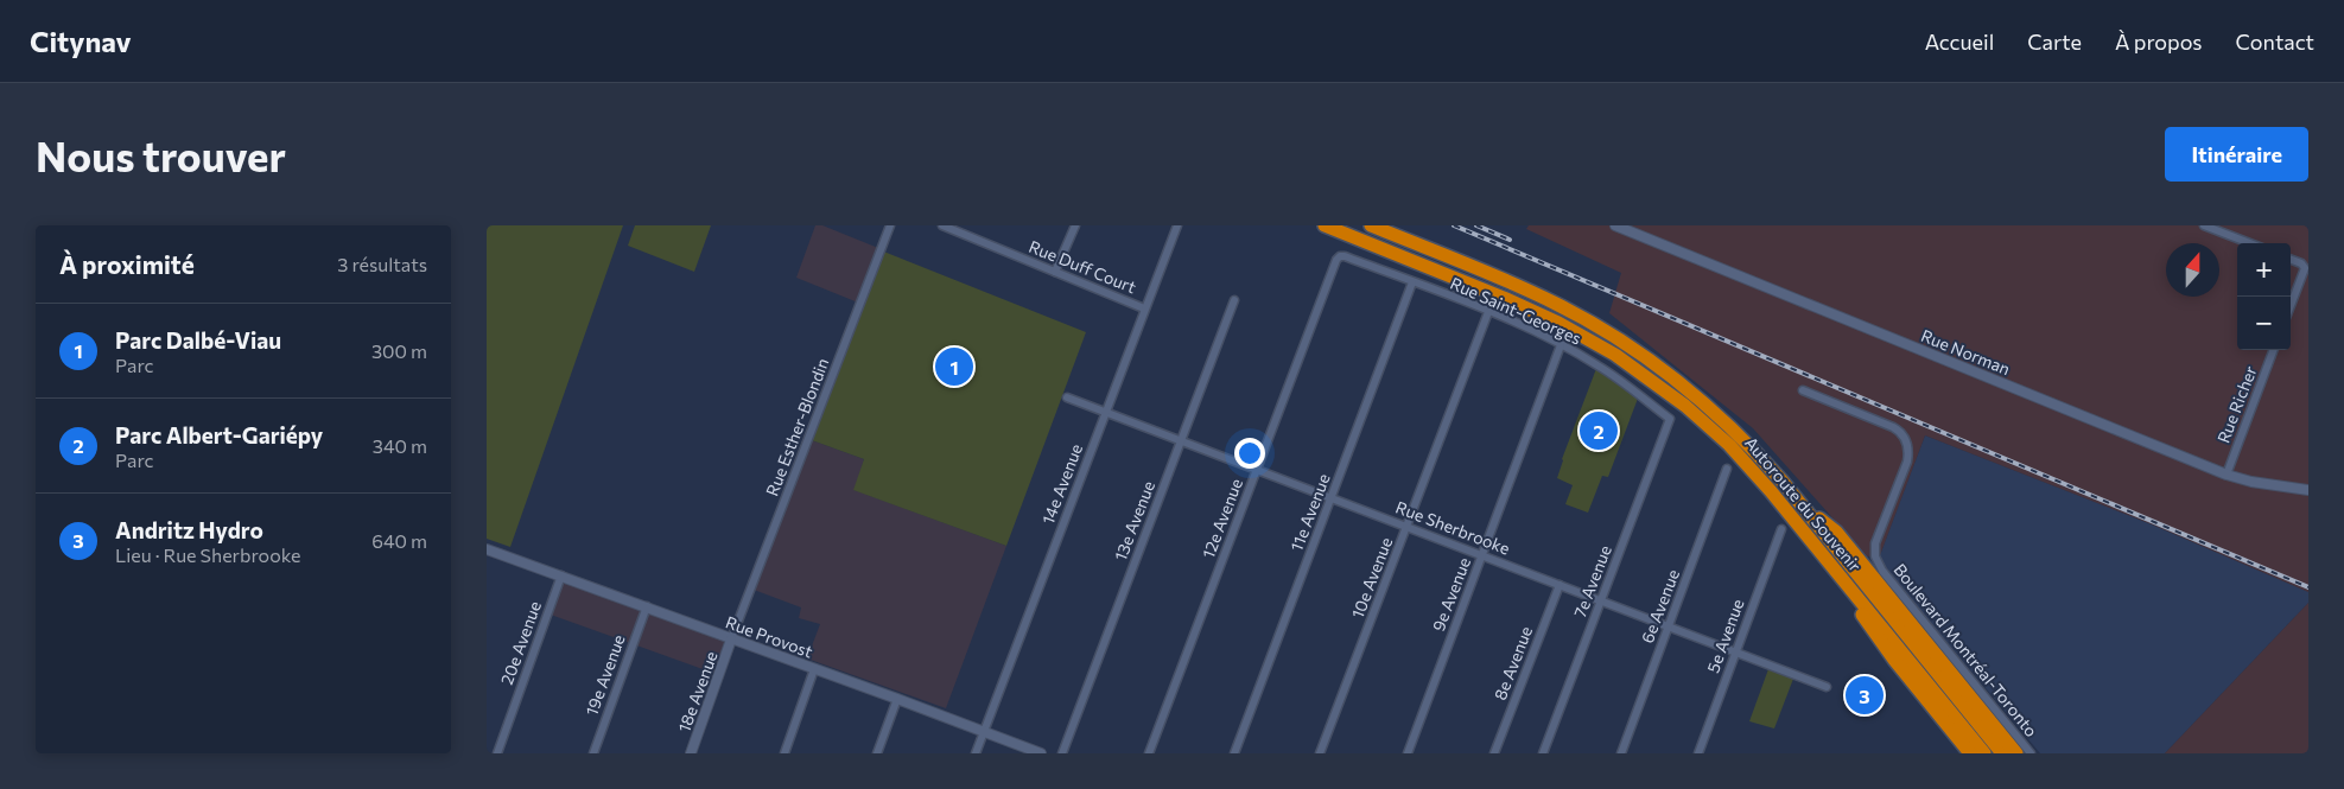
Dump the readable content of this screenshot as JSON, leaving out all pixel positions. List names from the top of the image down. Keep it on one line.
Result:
{"streets":{"highway":["Autoroute du Souvenir"],"street":["Rue Duff Court","Rue Saint-Georges","Rue Norman","Rue Richer","Rue Esther-Blondin","14e Avenue","11e Avenue","12e Avenue","13e Avenue","Rue Sherbrooke","10e Avenue","7e Avenue","9e Avenue","6e Avenue","5e Avenue","Rue Provost","20e Avenue","Boulevard Montréal-Toronto","8e Avenue","19e Avenue","18e Avenue"]},"crossings":[["Rue Duff Court","14e Avenue"],["Rue Saint-Georges","11e Avenue"],["Rue Saint-Georges","12e Avenue"],["Rue Saint-Georges","10e Avenue"],["Rue Saint-Georges","7e Avenue"],["Rue Saint-Georges","9e Avenue"],["Rue Norman","Rue Richer"],["Rue Esther-Blondin","Rue Provost"],["Rue Esther-Blondin","18e Avenue"],["14e Avenue","Rue Sherbrooke"],["14e Avenue","Rue Provost"],["11e Avenue","Rue Sherbrooke"],["12e Avenue","Rue Sherbrooke"],["13e Avenue","Rue Sherbrooke"],["Rue Sherbrooke","10e Avenue"],["Rue Sherbrooke","7e Avenue"],["Rue Sherbrooke","9e Avenue"],["Rue Sherbrooke","6e Avenue"],["Rue Sherbrooke","5e Avenue"],["Rue Sherbrooke","8e Avenue"],["Rue Provost","20e Avenue"],["Rue Provost","19e Avenue"],["Rue Provost","18e Avenue"]],"north":"top","page":{"header":"Citynav","nav":["Accueil","Carte","À propos","Contact"],"buttons":"Itinéraire","title":"Nous trouver","heading":["À proximité","3 résultats"],"map_buttons":["+","−"],"list":[{"mark":"1","name":"Parc Dalbé-Viau","note":"Parc","value":"300 m"},{"mark":"2","name":"Parc Albert-Gariépy","note":"Parc","value":"340 m"},{"mark":"3","name":"Andritz Hydro","note":"Lieu · Rue Sherbrooke","value":"640 m"}],"pins":["1","2","3"]}}
